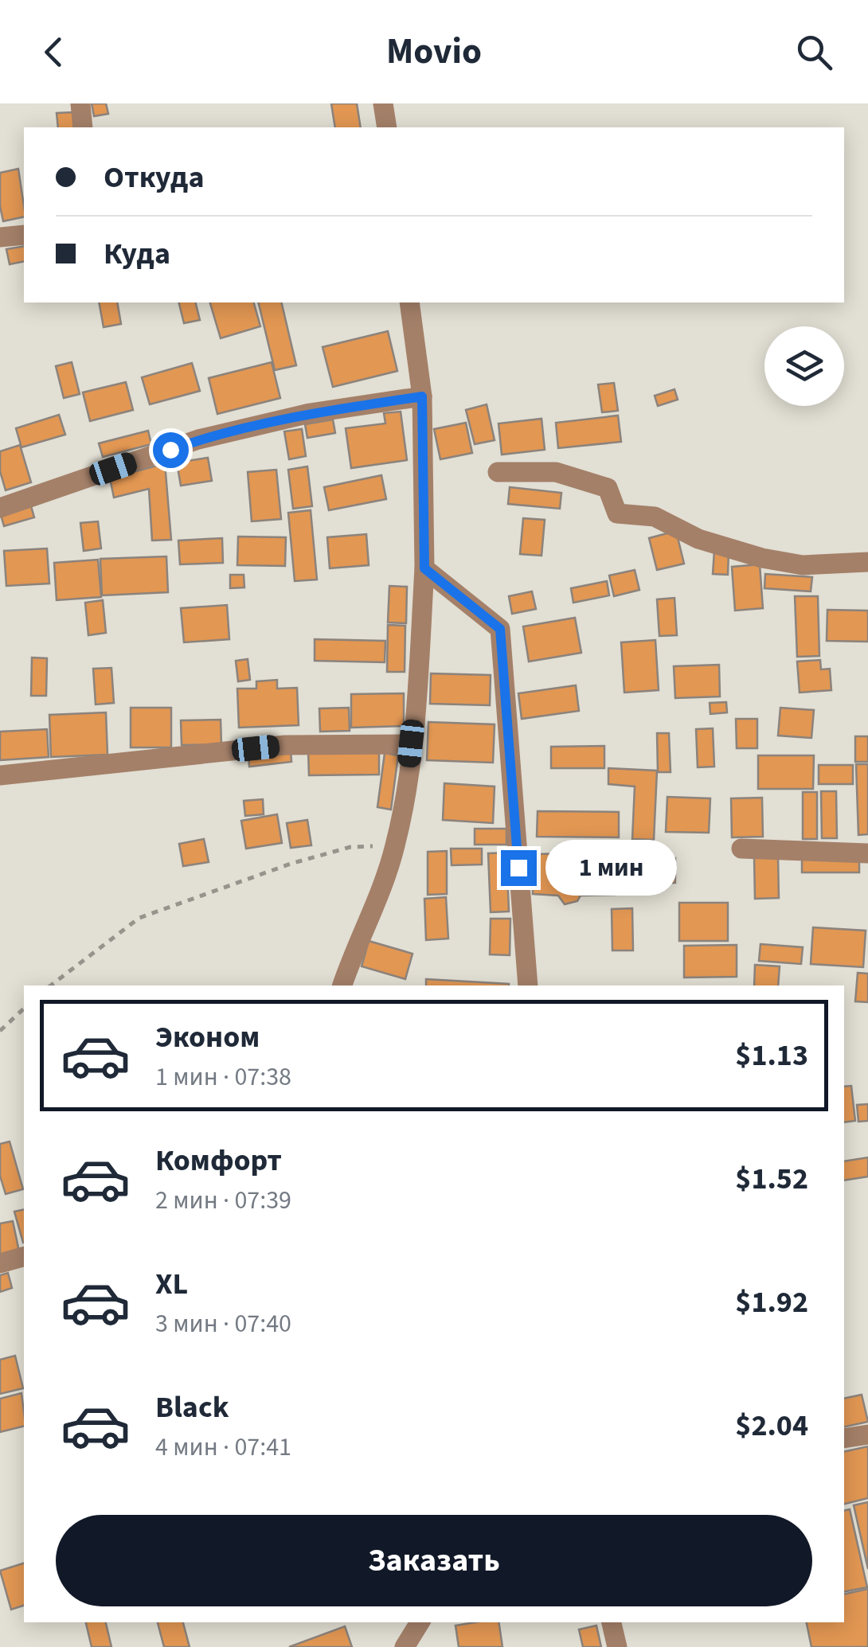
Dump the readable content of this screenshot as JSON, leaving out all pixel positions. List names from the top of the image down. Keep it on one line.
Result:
{"page":{"header":"Movio","banner":["Откуда","Куда"],"bubble":"1 мин","list":[{"name":"Эконом","note":"1 мин · 07:38","value":"$1.13"},{"name":"Комфорт","note":"2 мин · 07:39","value":"$1.52"},{"name":"XL","note":"3 мин · 07:40","value":"$1.92"},{"name":"Black","note":"4 мин · 07:41","value":"$2.04"}],"buttons":"Заказать"}}
